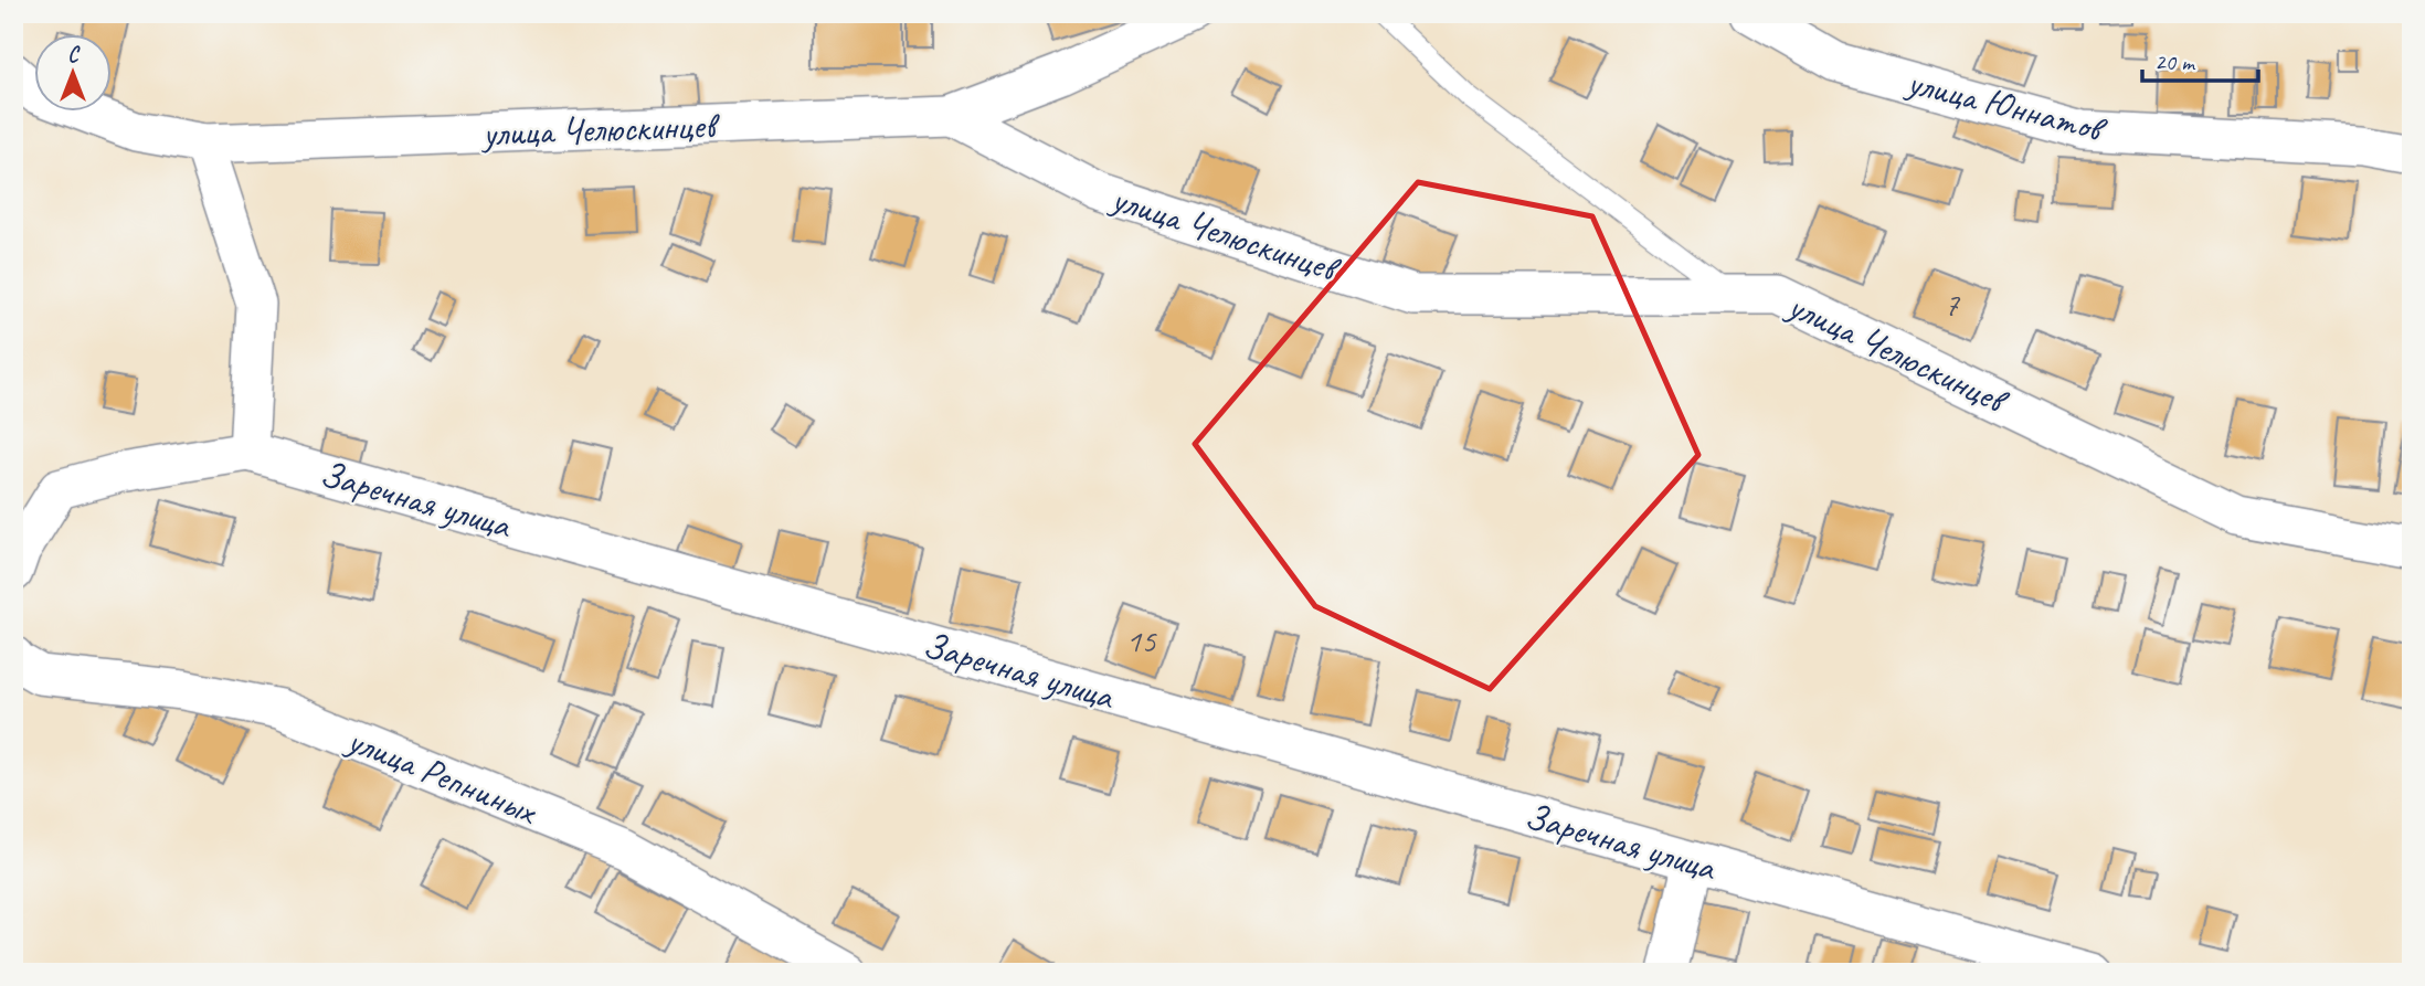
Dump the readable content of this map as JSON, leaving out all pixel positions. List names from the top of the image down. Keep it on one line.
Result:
{"streets":{"street":["улица Юннатов","улица Челюскинцев","Заречная улица","улица Репниных"]},"house_numbers":["7","15"],"scale_bar":"20 m","north":"top"}
